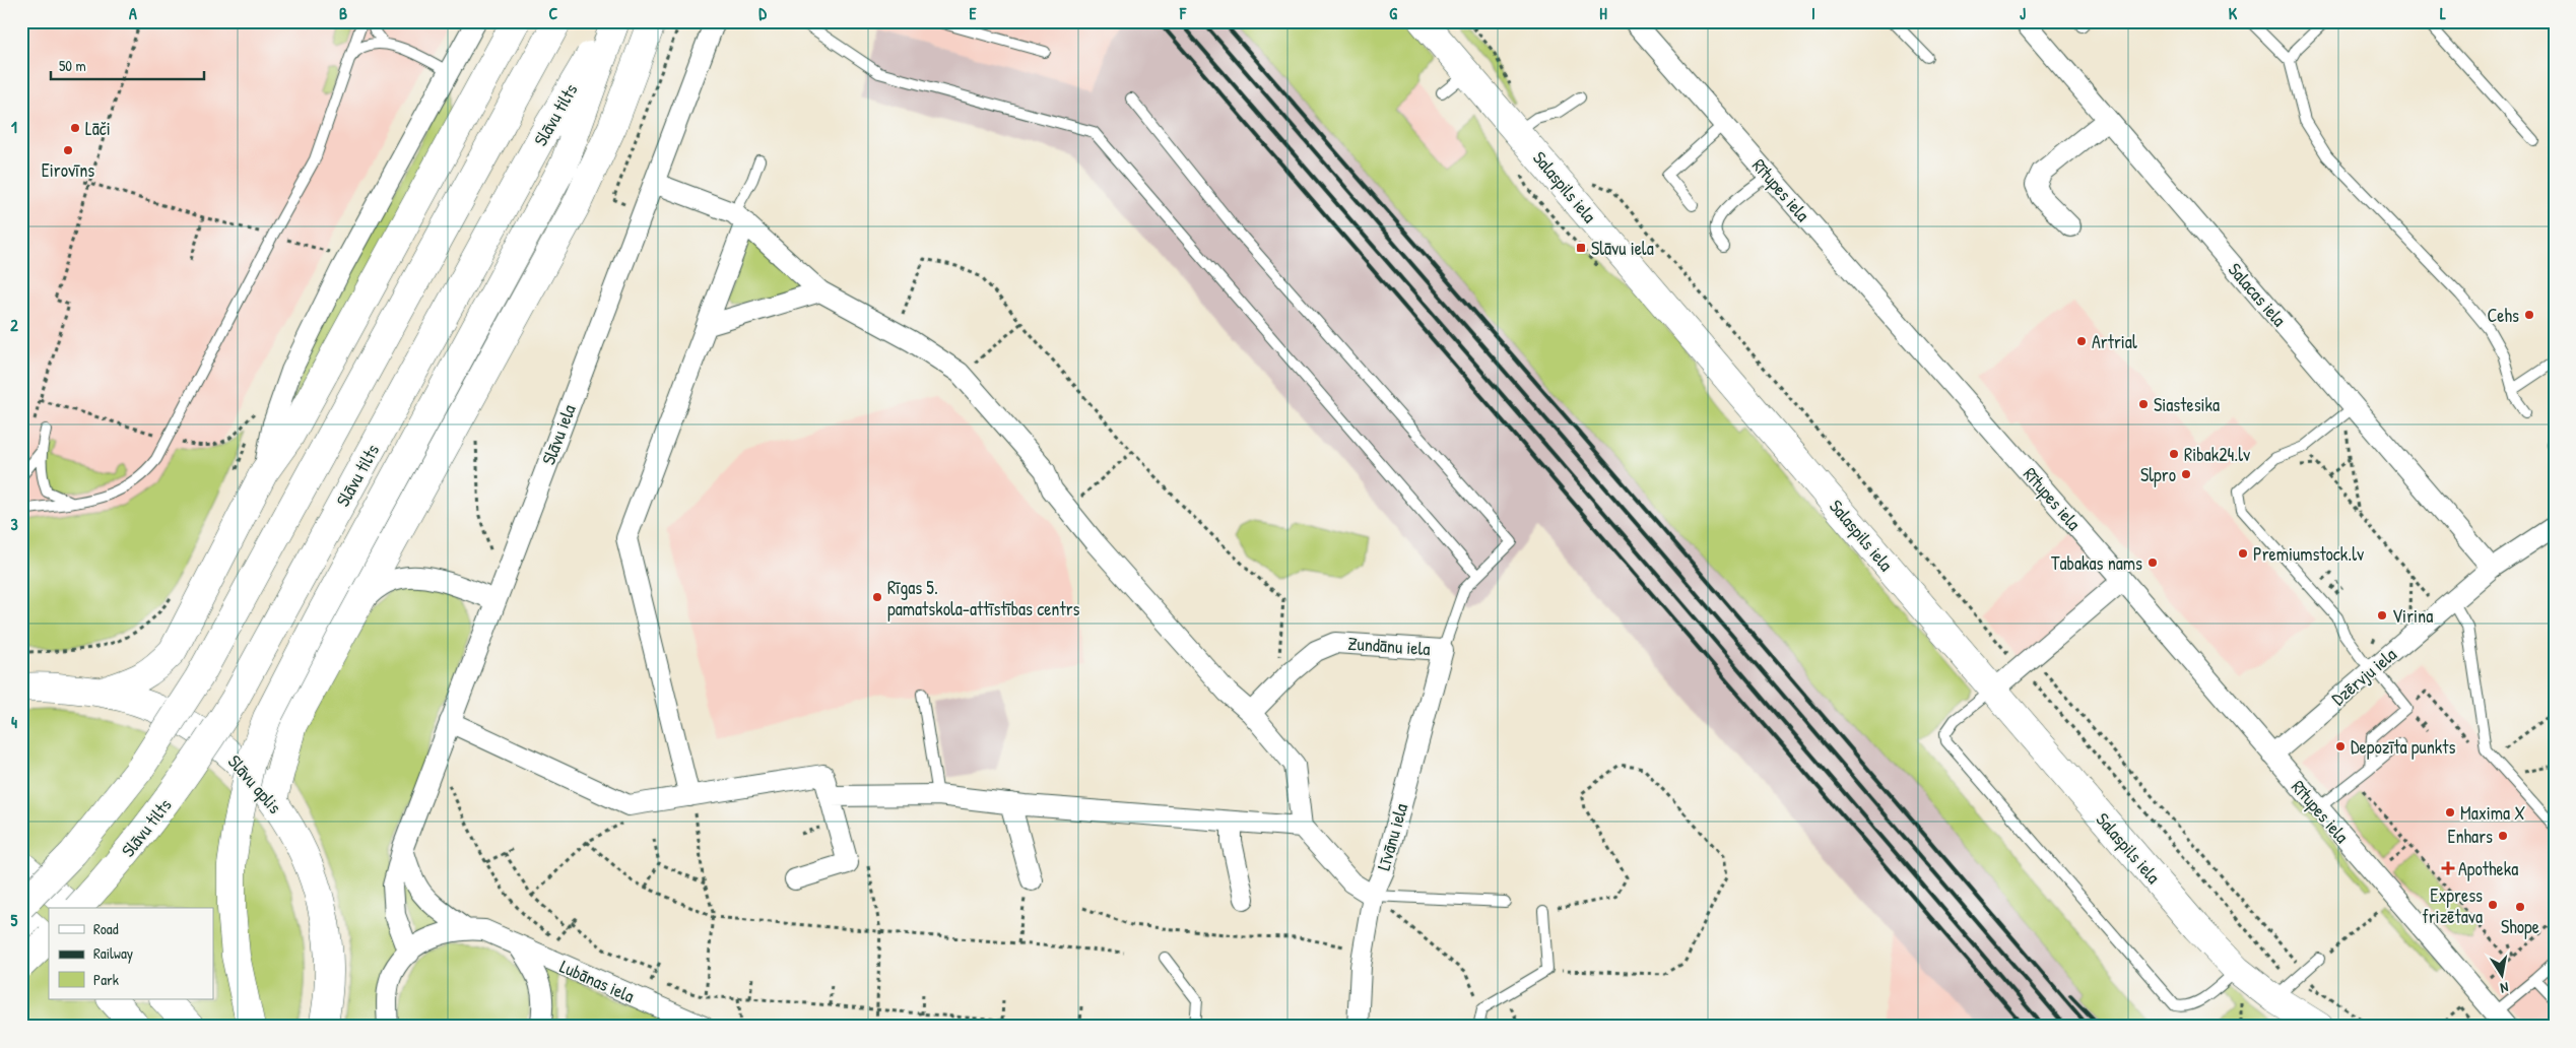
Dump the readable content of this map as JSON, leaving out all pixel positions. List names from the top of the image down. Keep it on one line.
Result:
{"streets":{"main road":["Slāvu tilts","Salaspils iela","Slāvu aplis"],"street":["Rītupes iela","Salacas iela","Slāvu iela","Zundānu iela","Dzērvju iela","Līvānu iela","Lubānas iela"]},"crossings":[["Rītupes iela","Dzērvju iela"],["Salacas iela","Dzērvju iela"],["Zundānu iela","Līvānu iela"]],"places":{"other":["Lāči","Eirovīns","Cehs","Artrial","Siastesika","Ribak24.lv","Slpro","Premiumstock.lv","Tabakas nams","Rīgas 5. pamatskola-attīstības centrs","Virina","Depozīta punkts","Maxima X","Enhars","Express frizētava","Shope"],"transit":["Slāvu iela"],"health":["Apotheka"]},"legend":["Road","Railway","Park"],"scale_bar":"50 m","north":"bottom","grid":{"columns":["A","B","C","D","E","F","G","H","I","J","K","L"],"rows":["1","2","3","4","5"]}}
